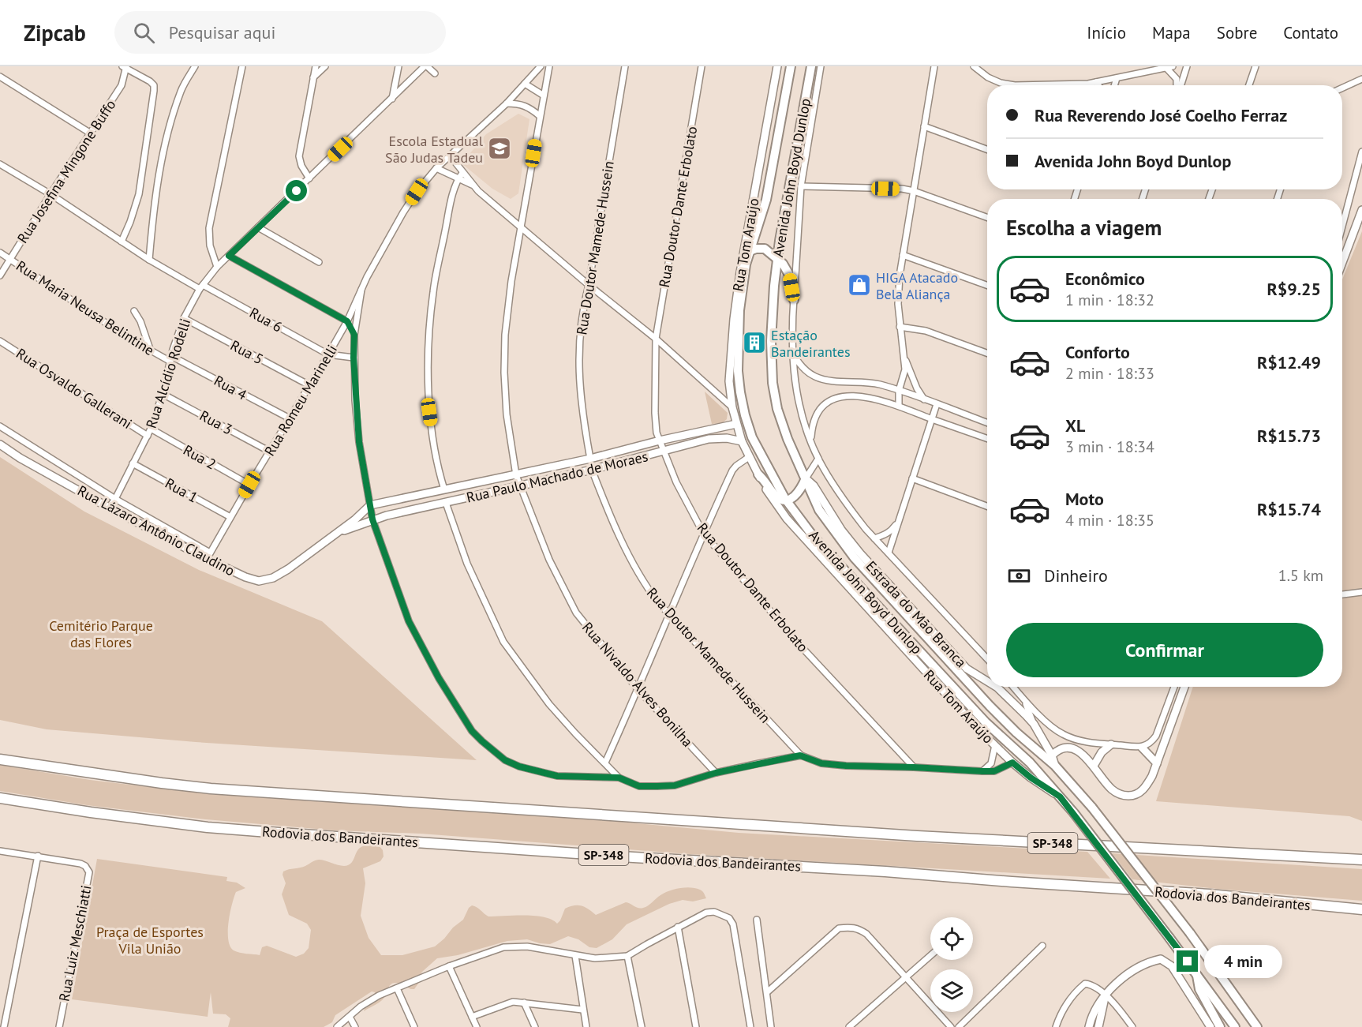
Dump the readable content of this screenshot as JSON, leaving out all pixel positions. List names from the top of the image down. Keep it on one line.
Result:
{"streets":{"highway":["Rodovia dos Bandeirantes","SP-348"],"main road":["Avenida John Boyd Dunlop","Rua Tom Araújo","Rua Paulo Machado de Moraes","Rua Lázaro Antônio Claudino","Estrada do Mão Branca"],"street":["Rua Josefina Mingone Buffo","Rua Doutor Dante Erbolato","Rua Doutor Mamede Hussein","Rua Maria Neusa Belintine","Rua 6","Rua 5","Rua Alcídio Rodelli","Rua 4","Rua Osvaldo Gallerani","Rua Romeu Marinelli","Rua 3","Rua 2","Rua 1","Rua Nivaldo Alves Bonilha","Rua Luiz Meschiatti"]},"crossings":[["Rua Josefina Mingone Buffo","Rua Maria Neusa Belintine"],["Rua Josefina Mingone Buffo","Rua 6"],["Avenida John Boyd Dunlop","Rua Tom Araújo"],["Avenida John Boyd Dunlop","Estrada do Mão Branca"],["Rua Doutor Dante Erbolato","Rua Paulo Machado de Moraes"],["Rua Tom Araújo","Rua Paulo Machado de Moraes"],["Rua Doutor Mamede Hussein","Rua Paulo Machado de Moraes"],["Rua Maria Neusa Belintine","Rua Alcídio Rodelli"],["Rua Maria Neusa Belintine","Rua 4"],["Rua 6","Rua Alcídio Rodelli"],["Rua 6","Rua Romeu Marinelli"],["Rua 5","Rua Alcídio Rodelli"],["Rua 5","Rua Romeu Marinelli"],["Rua Alcídio Rodelli","Rua 4"],["Rua Alcídio Rodelli","Rua Osvaldo Gallerani"],["Rua Alcídio Rodelli","Rua 3"],["Rua Alcídio Rodelli","Rua 2"],["Rua Alcídio Rodelli","Rua 1"],["Rua Alcídio Rodelli","Rua Lázaro Antônio Claudino"],["Rua 4","Rua Romeu Marinelli"],["Rua Romeu Marinelli","Rua 3"],["Rua Romeu Marinelli","Rua 2"],["Rua Romeu Marinelli","Rua Paulo Machado de Moraes"],["Rua Romeu Marinelli","Rua 1"],["Rua Romeu Marinelli","Rua Lázaro Antônio Claudino"],["Rua Paulo Machado de Moraes","Rua Lázaro Antônio Claudino"],["Rua Paulo Machado de Moraes","Rua Nivaldo Alves Bonilha"]],"parks":["Cemitério Parque das Flores","Praça de Esportes Vila União"],"places":{"school or university":["Escola Estadual São Judas Tadeu"],"shop":["HIGA Atacado Bela Aliança"],"building":["Estação Bandeirantes"]},"page":{"header":"Zipcab","search":"Pesquisar aqui","nav":["Início","Mapa","Sobre","Contato"],"banner":["Rua Reverendo José Coelho Ferraz","Avenida John Boyd Dunlop"],"heading":"Escolha a viagem","list":[{"name":"Econômico","note":"1 min · 18:32","value":"R$9.25"},{"name":"Conforto","note":"2 min · 18:33","value":"R$12.49"},{"name":"XL","note":"3 min · 18:34","value":"R$15.73"},{"name":"Moto","note":"4 min · 18:35","value":"R$15.74"}],"pay":["Dinheiro","1.5 km"],"buttons":"Confirmar","bubble":"4 min"}}
